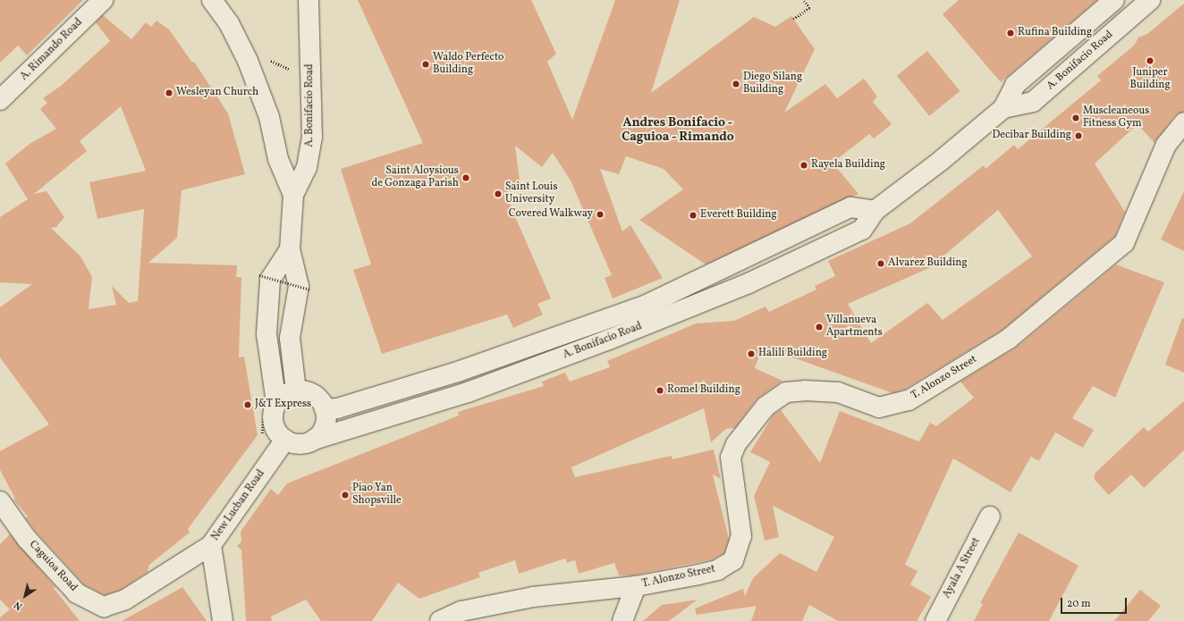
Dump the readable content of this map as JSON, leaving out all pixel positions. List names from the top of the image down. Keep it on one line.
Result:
{"streets":{"main road":["A. Rimando Road","A. Bonifacio Road","T. Alonzo Street","New Lucban Road","Caguioa Road","Ayala A Street"]},"crossings":[["A. Bonifacio Road","New Lucban Road"],["New Lucban Road","Caguioa Road"]],"districts":["Andres Bonifacio - Caguioa - Rimando"],"places":["Rufina Building","Juniper Building","Waldo Perfecto Building","Diego Silang Building","Wesleyan Church","Muscleaneous Fitness Gym","Decibar Building","Rayela Building","Saint Aloysious de Gonzaga Parish","Saint Louis University","Covered Walkway","Everett Building","Alvarez Building","Villanueva Apartments","Halili Building","Romel Building","J&T Express","Piao Yan Shopsville"],"scale_bar":"20 m","north":"bottom left"}
